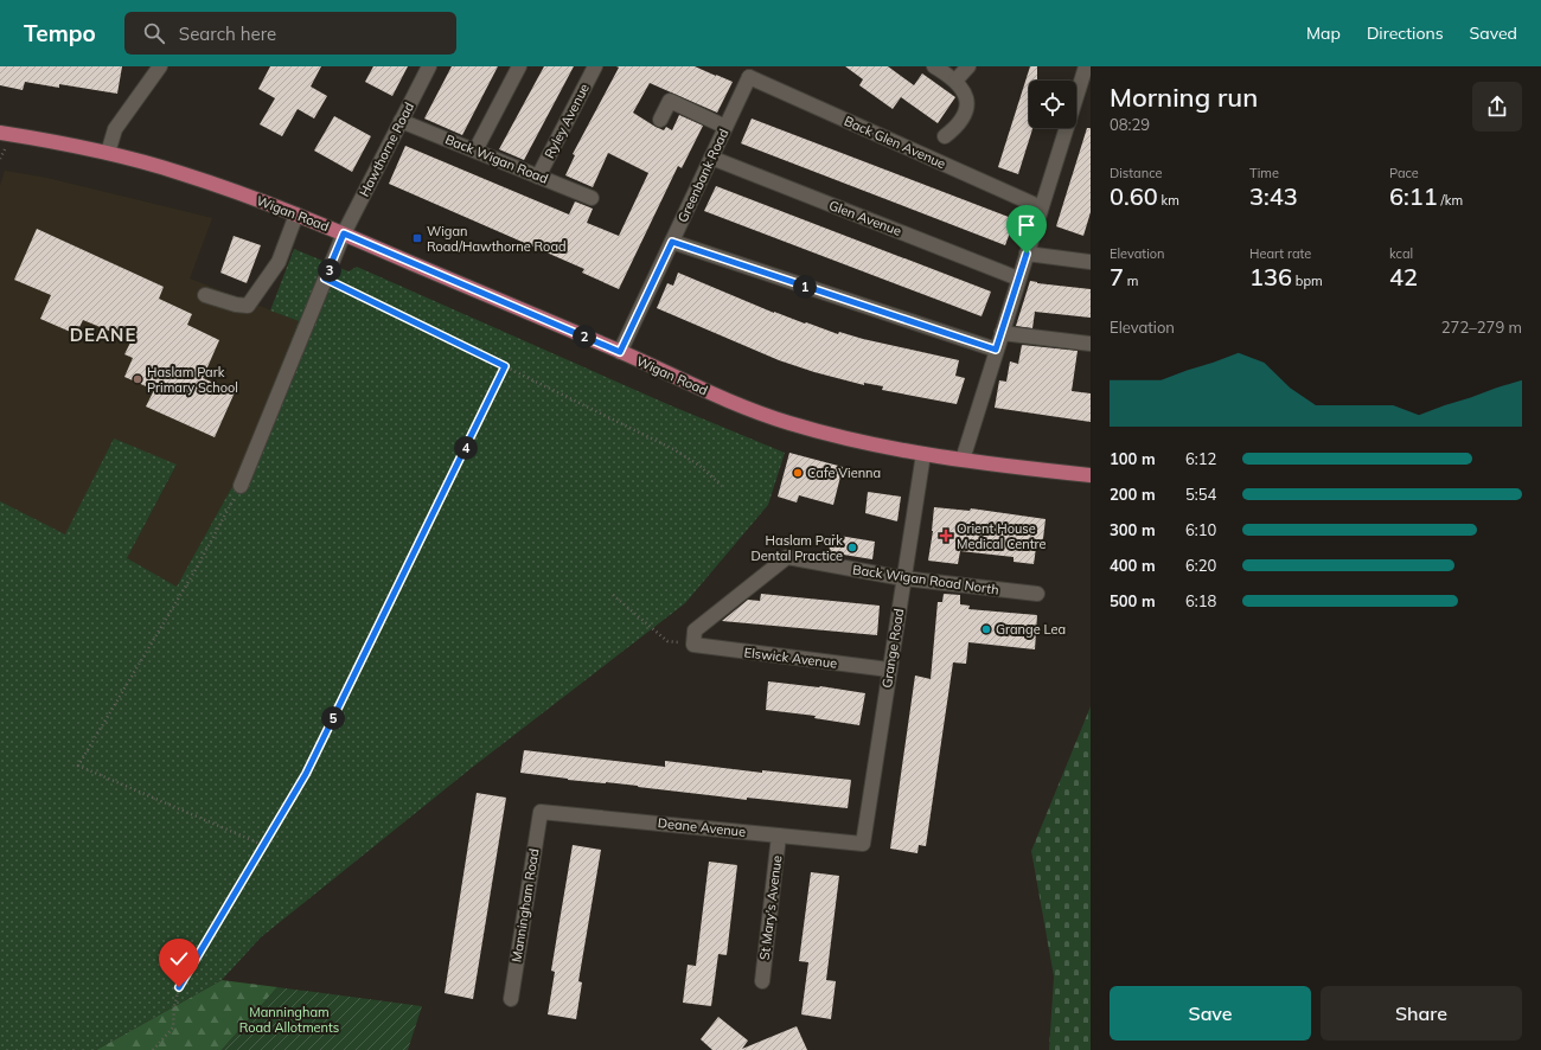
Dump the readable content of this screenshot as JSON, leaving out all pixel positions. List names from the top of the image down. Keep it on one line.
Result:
{"streets":{"main road":["Wigan Road"],"street":["Ryley Avenue","Back Glen Avenue","Hawthorne Road","Back Wigan Road","Greenbank Road","Glen Avenue","Back Wigan Road North","Grange Road","Elswick Avenue","Deane Avenue","Manningham Road","St Mary's Avenue"]},"crossings":[["Ryley Avenue","Back Wigan Road"],["Back Glen Avenue","Greenbank Road"],["Hawthorne Road","Back Wigan Road"],["Hawthorne Road","Wigan Road"],["Greenbank Road","Wigan Road"],["Greenbank Road","Glen Avenue"],["Wigan Road","Grange Road"],["Back Wigan Road North","Grange Road"],["Back Wigan Road North","Elswick Avenue"],["Grange Road","Elswick Avenue"],["Grange Road","Deane Avenue"],["Deane Avenue","Manningham Road"],["Deane Avenue","St Mary's Avenue"]],"districts":["DEANE"],"parks":["Manningham Road Allotments"],"places":{"transit":["Wigan Road/Hawthorne Road"],"other":["Haslam Park Primary School","Cafe Vienna","Haslam Park Dental Practice","Grange Lea"],"health":["Orient House Medical Centre"]},"page":{"header":"Tempo","search":"Search here","nav":["Map","Directions","Saved"],"heading":["Morning run","08:29"],"stats":[["Distance","0.60 km"],["Time","3:43"],["Pace","6:11 /km"],["Elevation","7 m"],["Heart rate","136 bpm"],["kcal","42"]],"pins":["3","1","2","4","5"],"chart":["Elevation","272–279 m"],"list":[{"name":"100 m","note":"6:12"},{"name":"200 m","note":"5:54"},{"name":"300 m","note":"6:10"},{"name":"400 m","note":"6:20"},{"name":"500 m","note":"6:18"}],"buttons":["Save","Share"]}}
